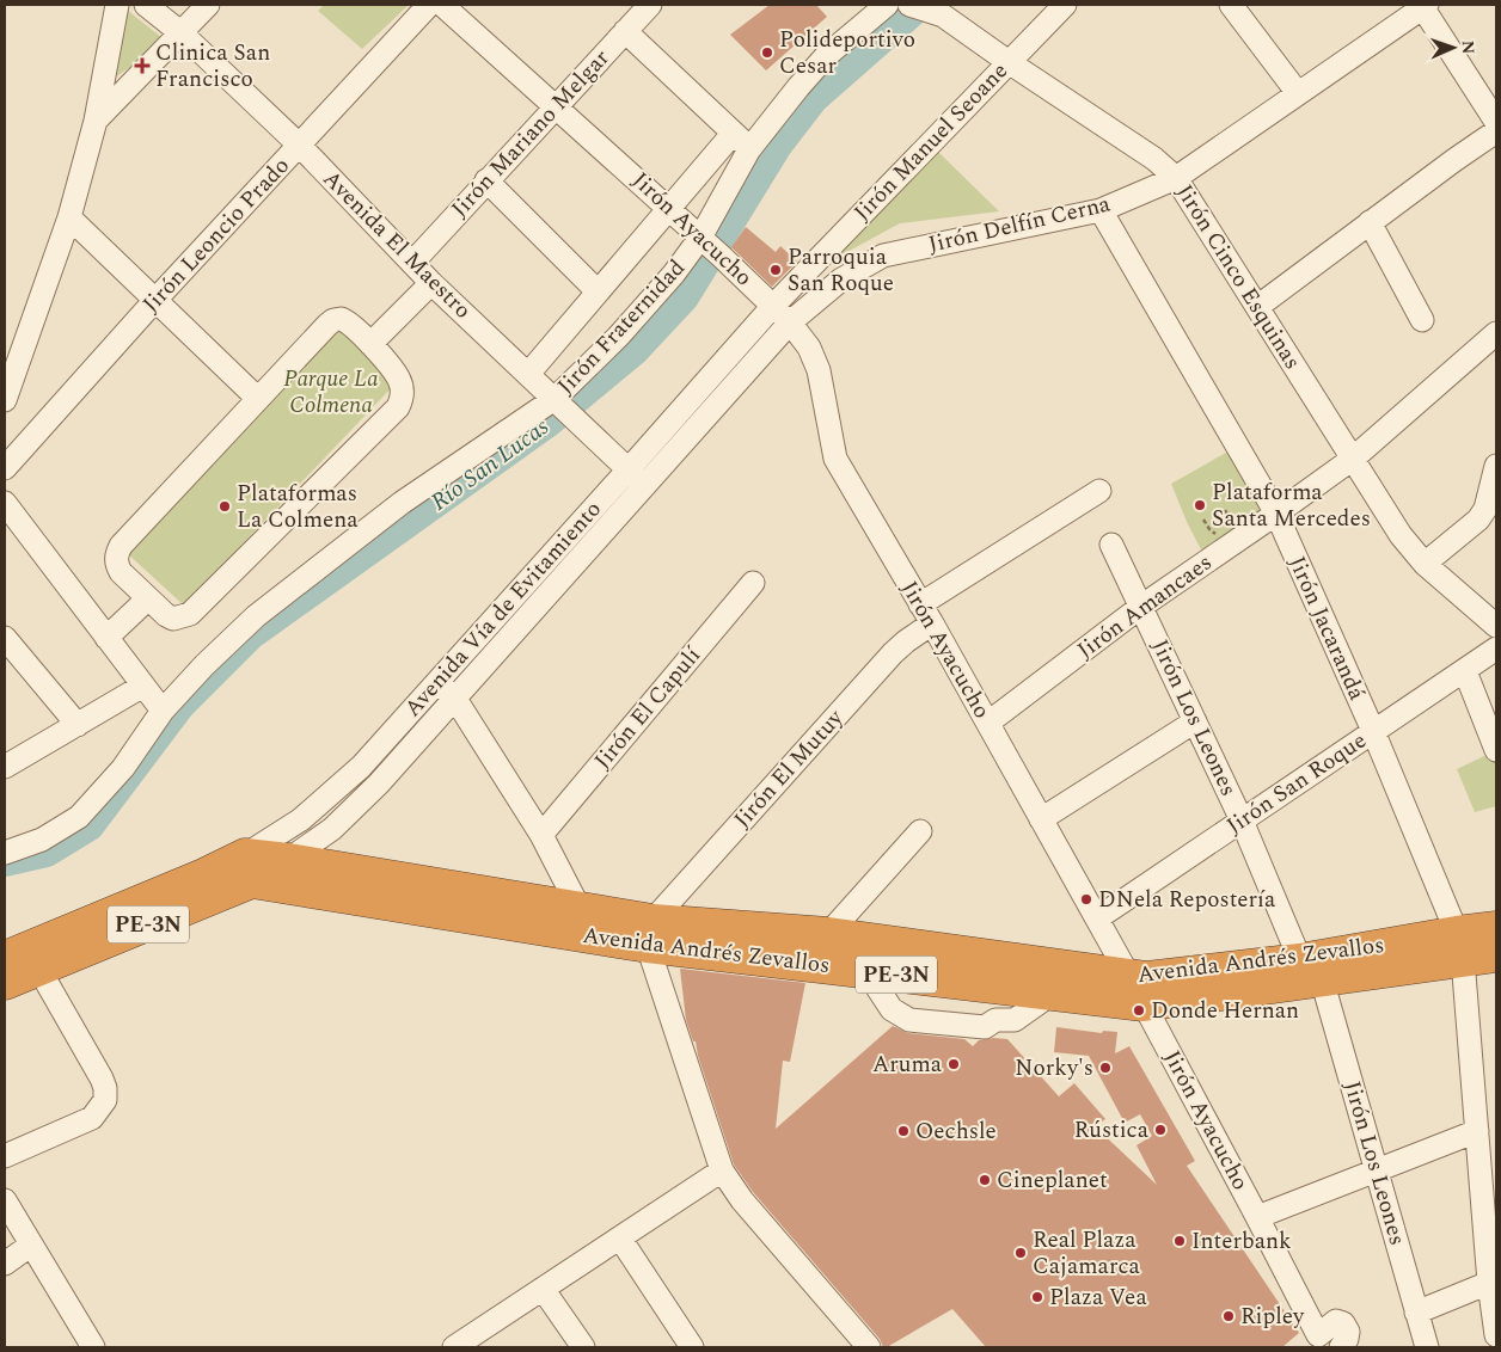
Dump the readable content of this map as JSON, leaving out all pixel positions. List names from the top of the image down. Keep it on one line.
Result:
{"streets":{"highway":["PE-3N","Avenida Andrés Zevallos"],"street":["Jirón Mariano Melgar","Jirón Manuel Seoane","Jirón Delfín Cerna","Jirón Ayacucho","Jirón Leoncio Prado","Avenida El Maestro","Jirón Cinco Esquinas","Jirón Fraternidad","Jirón Amancaes","Avenida Vía de Evitamiento","Jirón Jacarandá","Jirón El Capulí","Jirón Los Leones","Jirón El Mutuy","Jirón San Roque"]},"crossings":[["Jirón Mariano Melgar","Jirón Ayacucho"],["Jirón Mariano Melgar","Avenida El Maestro"],["Jirón Manuel Seoane","Jirón Ayacucho"],["Jirón Manuel Seoane","Jirón Cinco Esquinas"],["Jirón Manuel Seoane","Avenida Vía de Evitamiento"],["Jirón Delfín Cerna","Jirón Ayacucho"],["Jirón Delfín Cerna","Jirón Cinco Esquinas"],["Jirón Delfín Cerna","Avenida Vía de Evitamiento"],["Jirón Delfín Cerna","Jirón Jacarandá"],["Jirón Ayacucho","Jirón Fraternidad"],["Jirón Ayacucho","Jirón Amancaes"],["Jirón Ayacucho","Avenida Vía de Evitamiento"],["Jirón Ayacucho","Jirón El Mutuy"],["Jirón Ayacucho","Jirón San Roque"],["Jirón Ayacucho","Avenida Andrés Zevallos"],["Jirón Leoncio Prado","Avenida El Maestro"],["Avenida El Maestro","Jirón Fraternidad"],["Avenida El Maestro","Avenida Vía de Evitamiento"],["Jirón Cinco Esquinas","Jirón Amancaes"],["Jirón Amancaes","Jirón Jacarandá"],["Jirón Amancaes","Jirón Los Leones"],["Avenida Vía de Evitamiento","PE-3N"],["Avenida Vía de Evitamiento","Avenida Andrés Zevallos"],["Jirón Jacarandá","Jirón San Roque"],["Jirón Jacarandá","Avenida Andrés Zevallos"],["Jirón Los Leones","Jirón San Roque"],["Jirón Los Leones","Avenida Andrés Zevallos"],["Jirón El Mutuy","Avenida Andrés Zevallos"],["PE-3N","Avenida Andrés Zevallos"]],"water":["Río San Lucas"],"parks":["Parque La Colmena"],"places":{"other":["Polideportivo Cesar","Parroquia San Roque","Plataforma Santa Mercedes","Plataformas La Colmena","DNela Repostería","Donde Hernan","Aruma","Norky's","Rústica","Oechsle","Cineplanet","Interbank","Real Plaza Cajamarca","Plaza Vea","Ripley"],"health":["Clinica San Francisco"]},"north":"right"}
